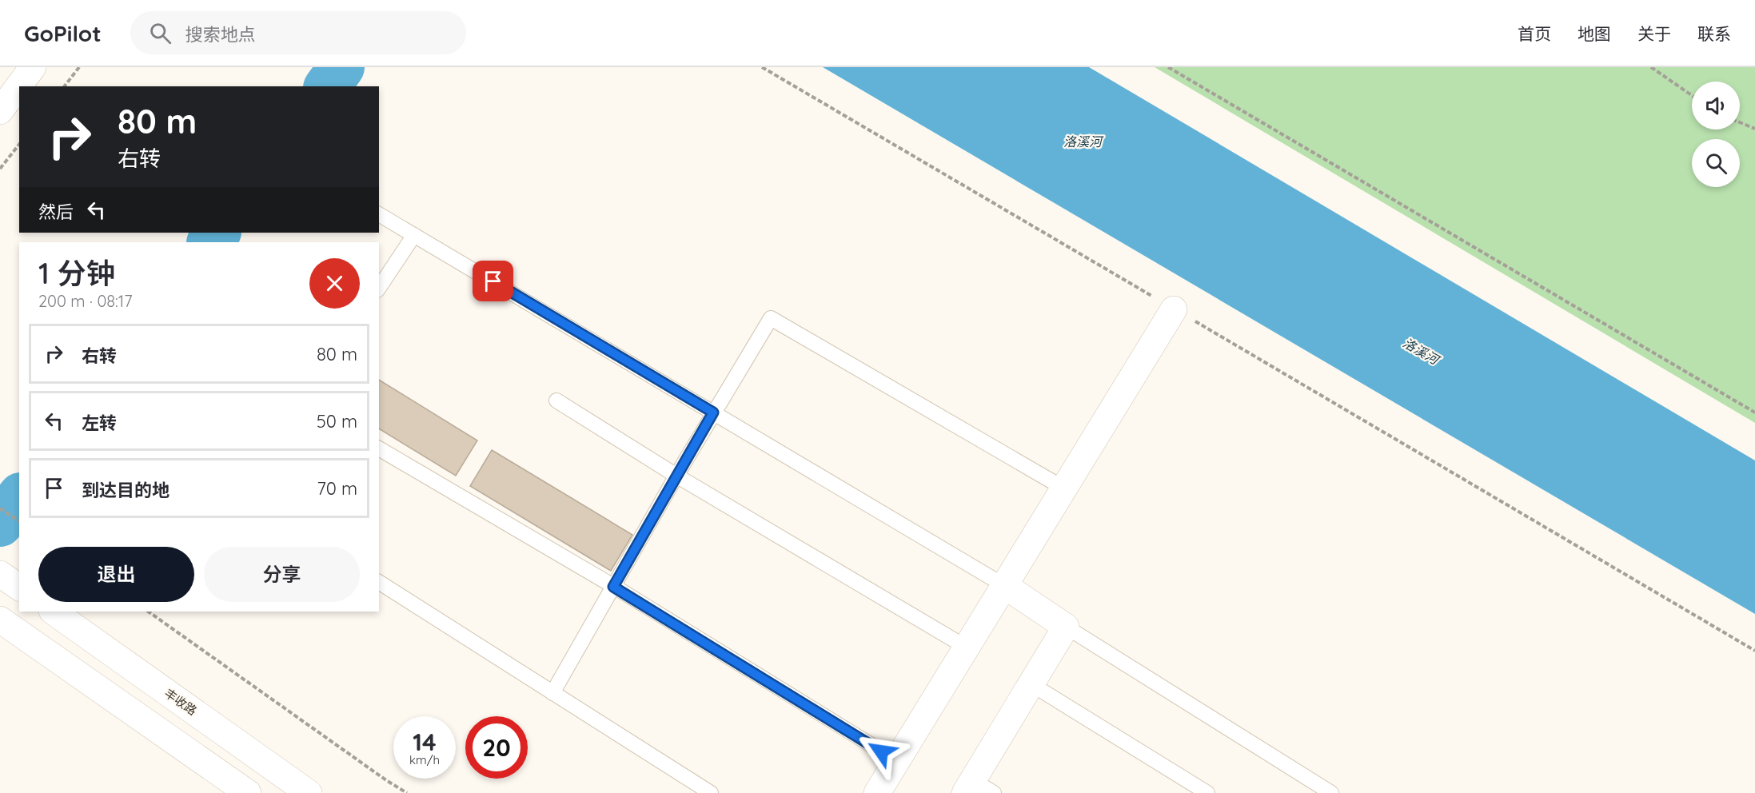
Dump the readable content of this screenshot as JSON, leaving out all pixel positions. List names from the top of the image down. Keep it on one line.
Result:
{"streets":{"street":["丰收路"]},"water":["洛溪河"],"page":{"header":"GoPilot","search":"搜索地点","nav":["首页","地图","关于","联系"],"turn":["80 m","右转"],"then":"然后","heading":["1 分钟","200 m · 08:17"],"list":[{"name":"右转","value":"80 m"},{"name":"左转","value":"50 m"},{"name":"到达目的地","value":"70 m"}],"buttons":["退出","分享"],"speed":"14 km/h","limit":"20"}}
